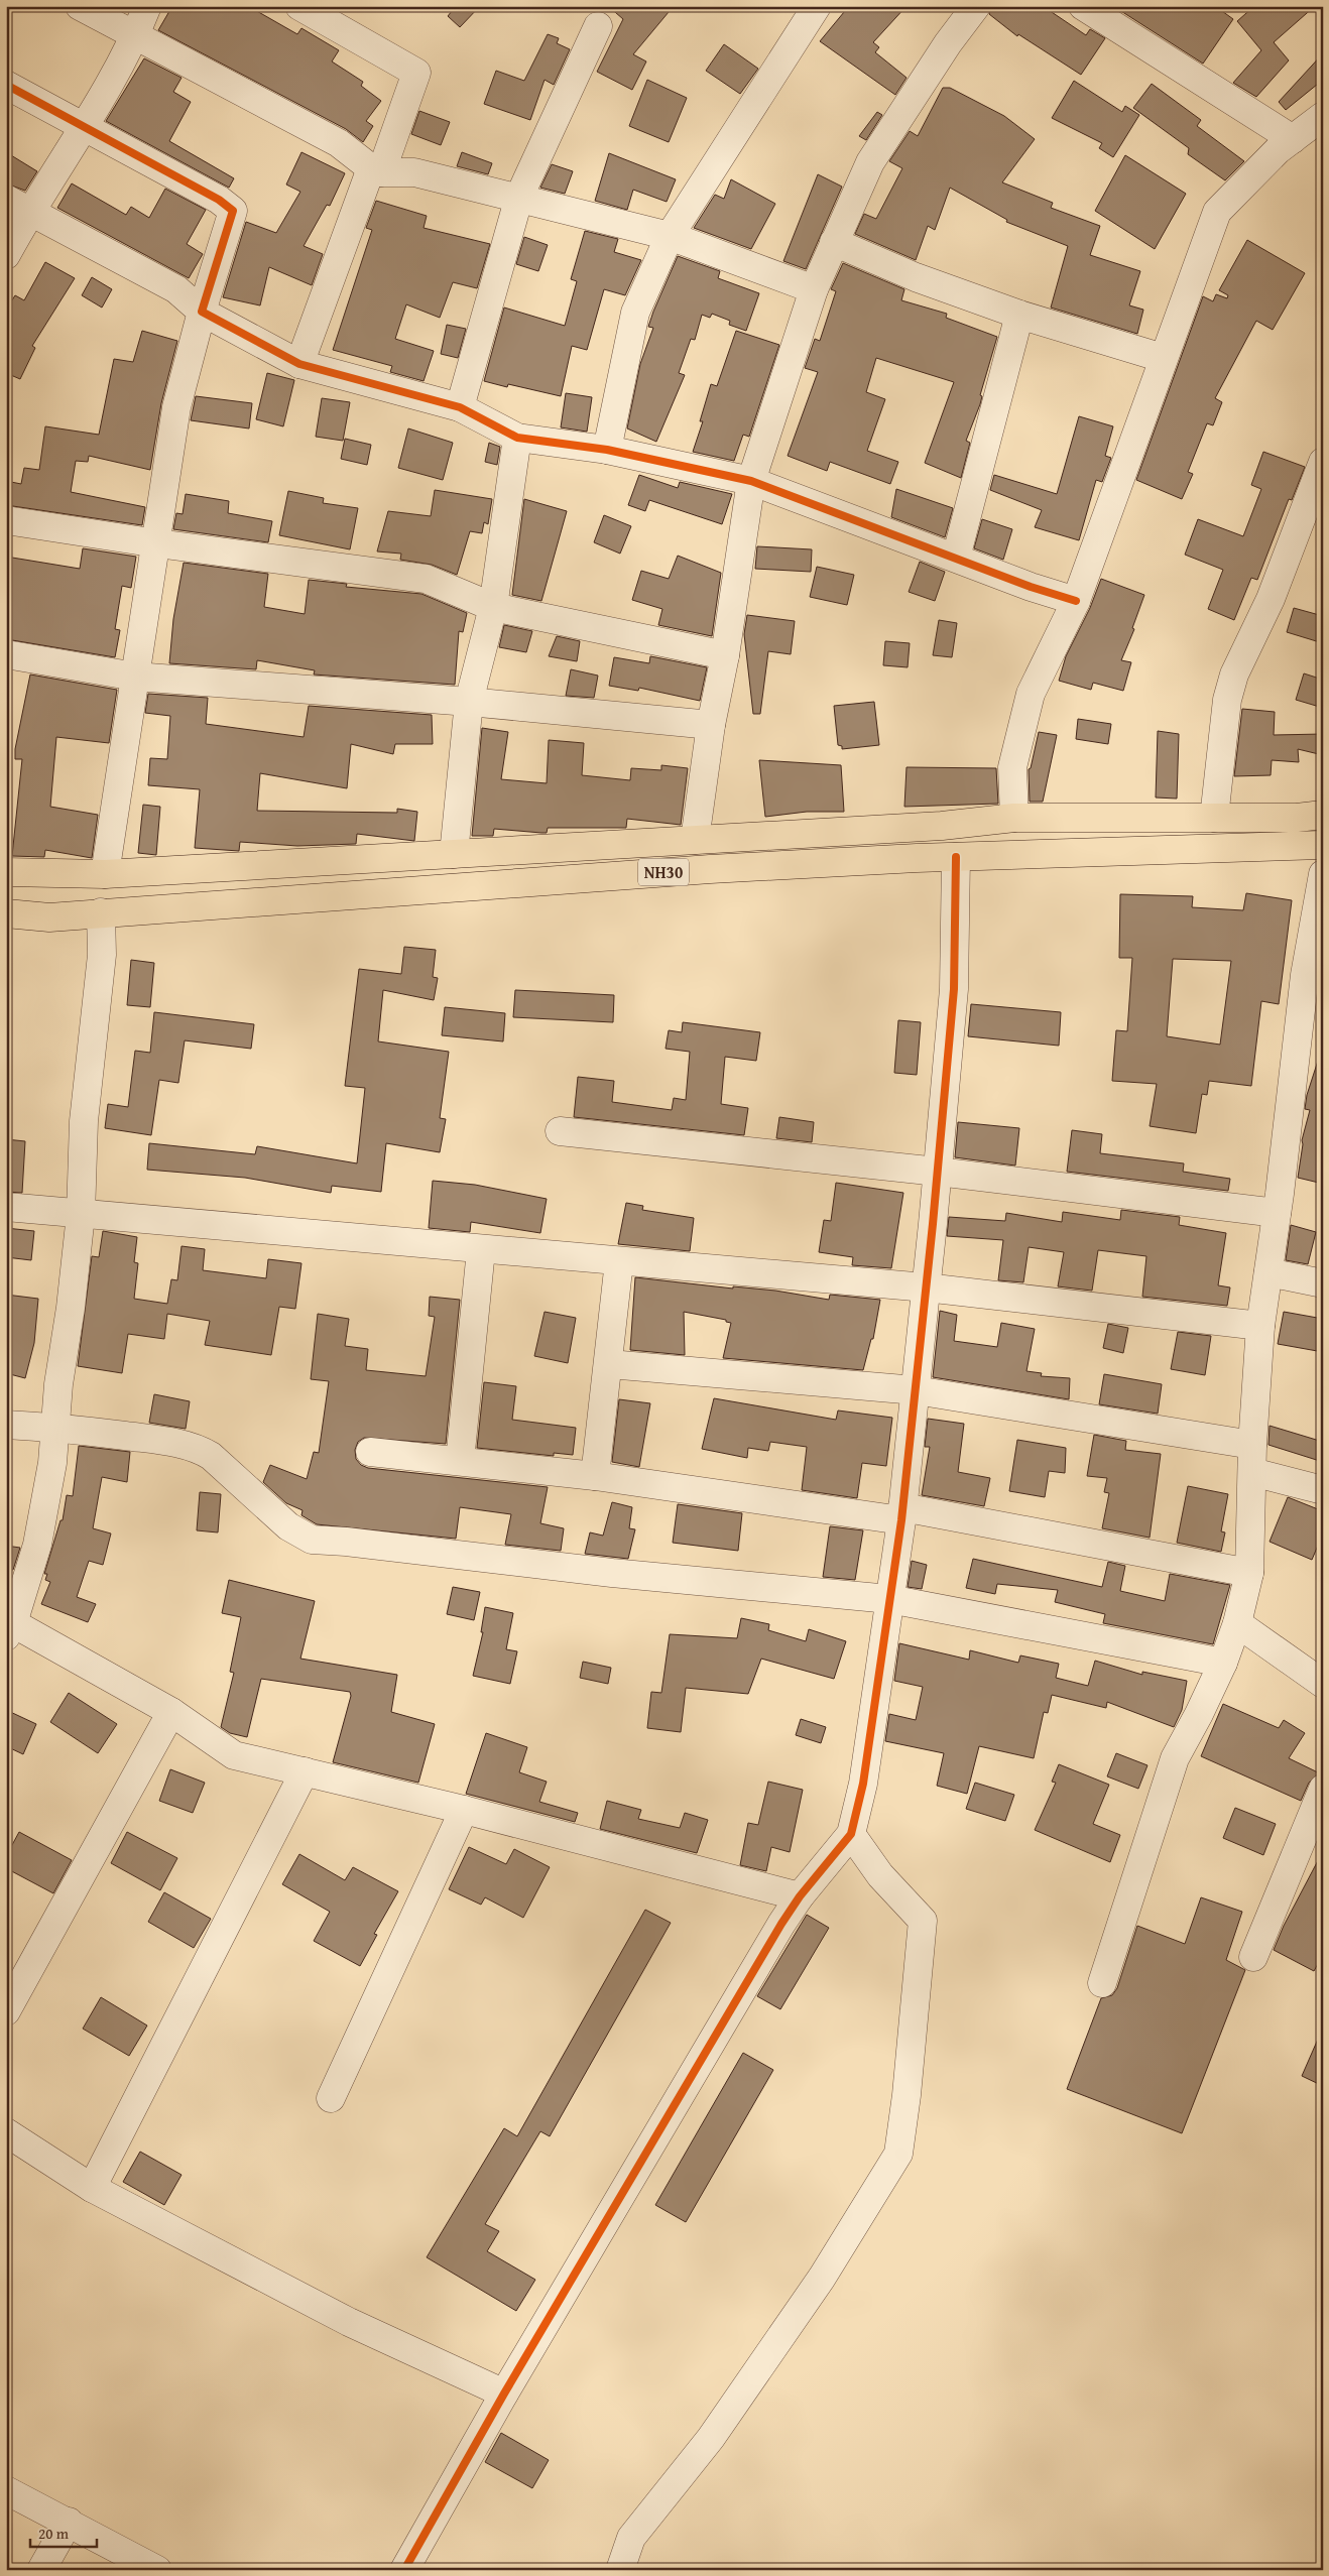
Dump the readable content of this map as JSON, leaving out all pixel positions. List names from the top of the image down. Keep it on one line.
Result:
{"streets":{"highway":["NH30"]},"scale_bar":"20 m"}
